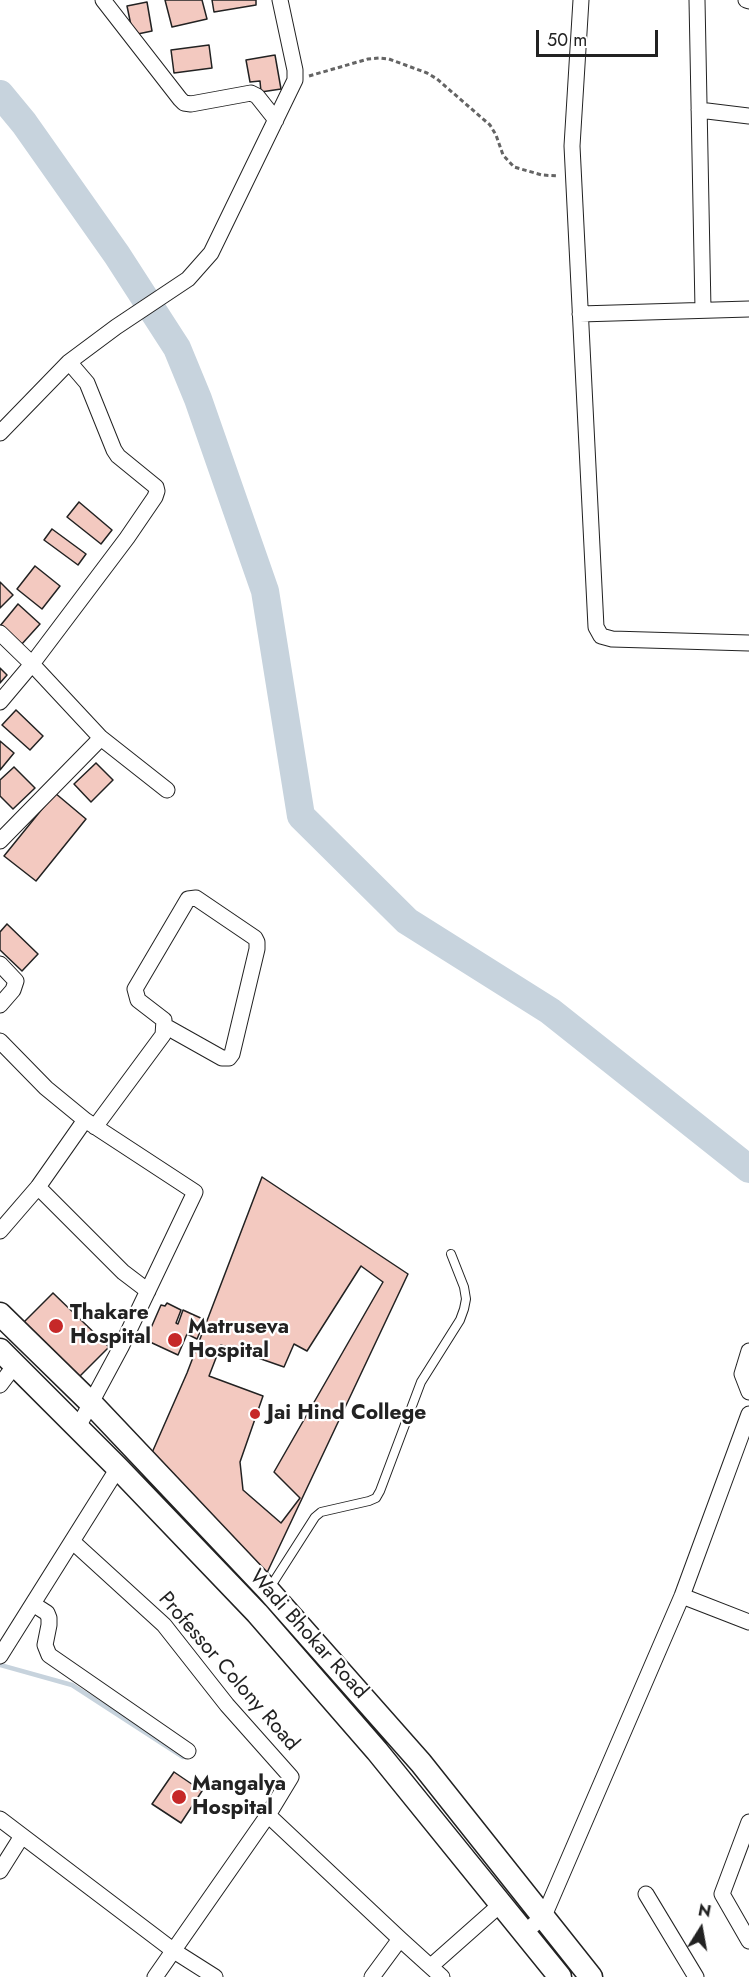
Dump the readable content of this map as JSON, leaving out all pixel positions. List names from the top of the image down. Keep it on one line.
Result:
{"streets":{"main road":["Wadi Bhokar Road"],"street":["Professor Colony Road"]},"places":["Thakare Hospital","Matruseva Hospital","Jai Hind College","Mangalya Hospital"],"scale_bar":"50 m","north":"top"}
